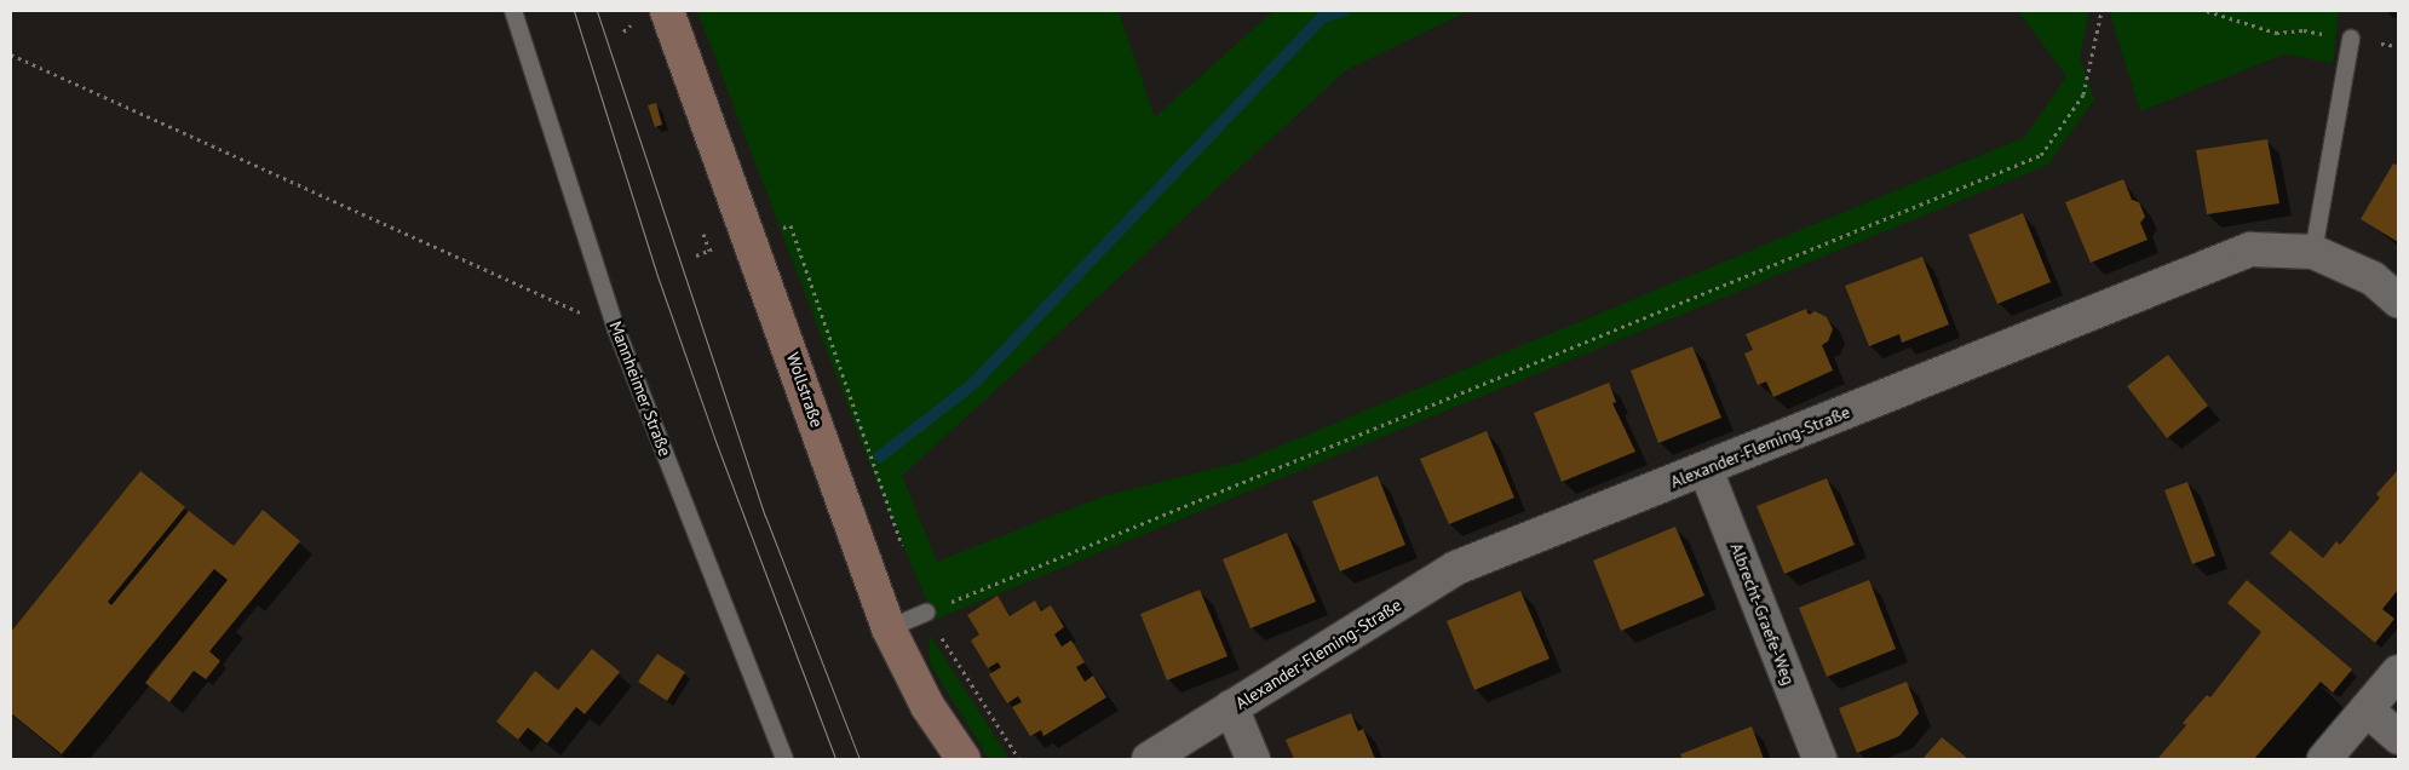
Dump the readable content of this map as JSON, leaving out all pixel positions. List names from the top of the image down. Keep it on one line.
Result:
{"streets":{"street":["Wollstraße","Alexander-Fleming-Straße","Albrecht-Graefe-Weg"],"lane":["Mannheimer Straße"]},"crossings":[["Alexander-Fleming-Straße","Albrecht-Graefe-Weg"]]}
